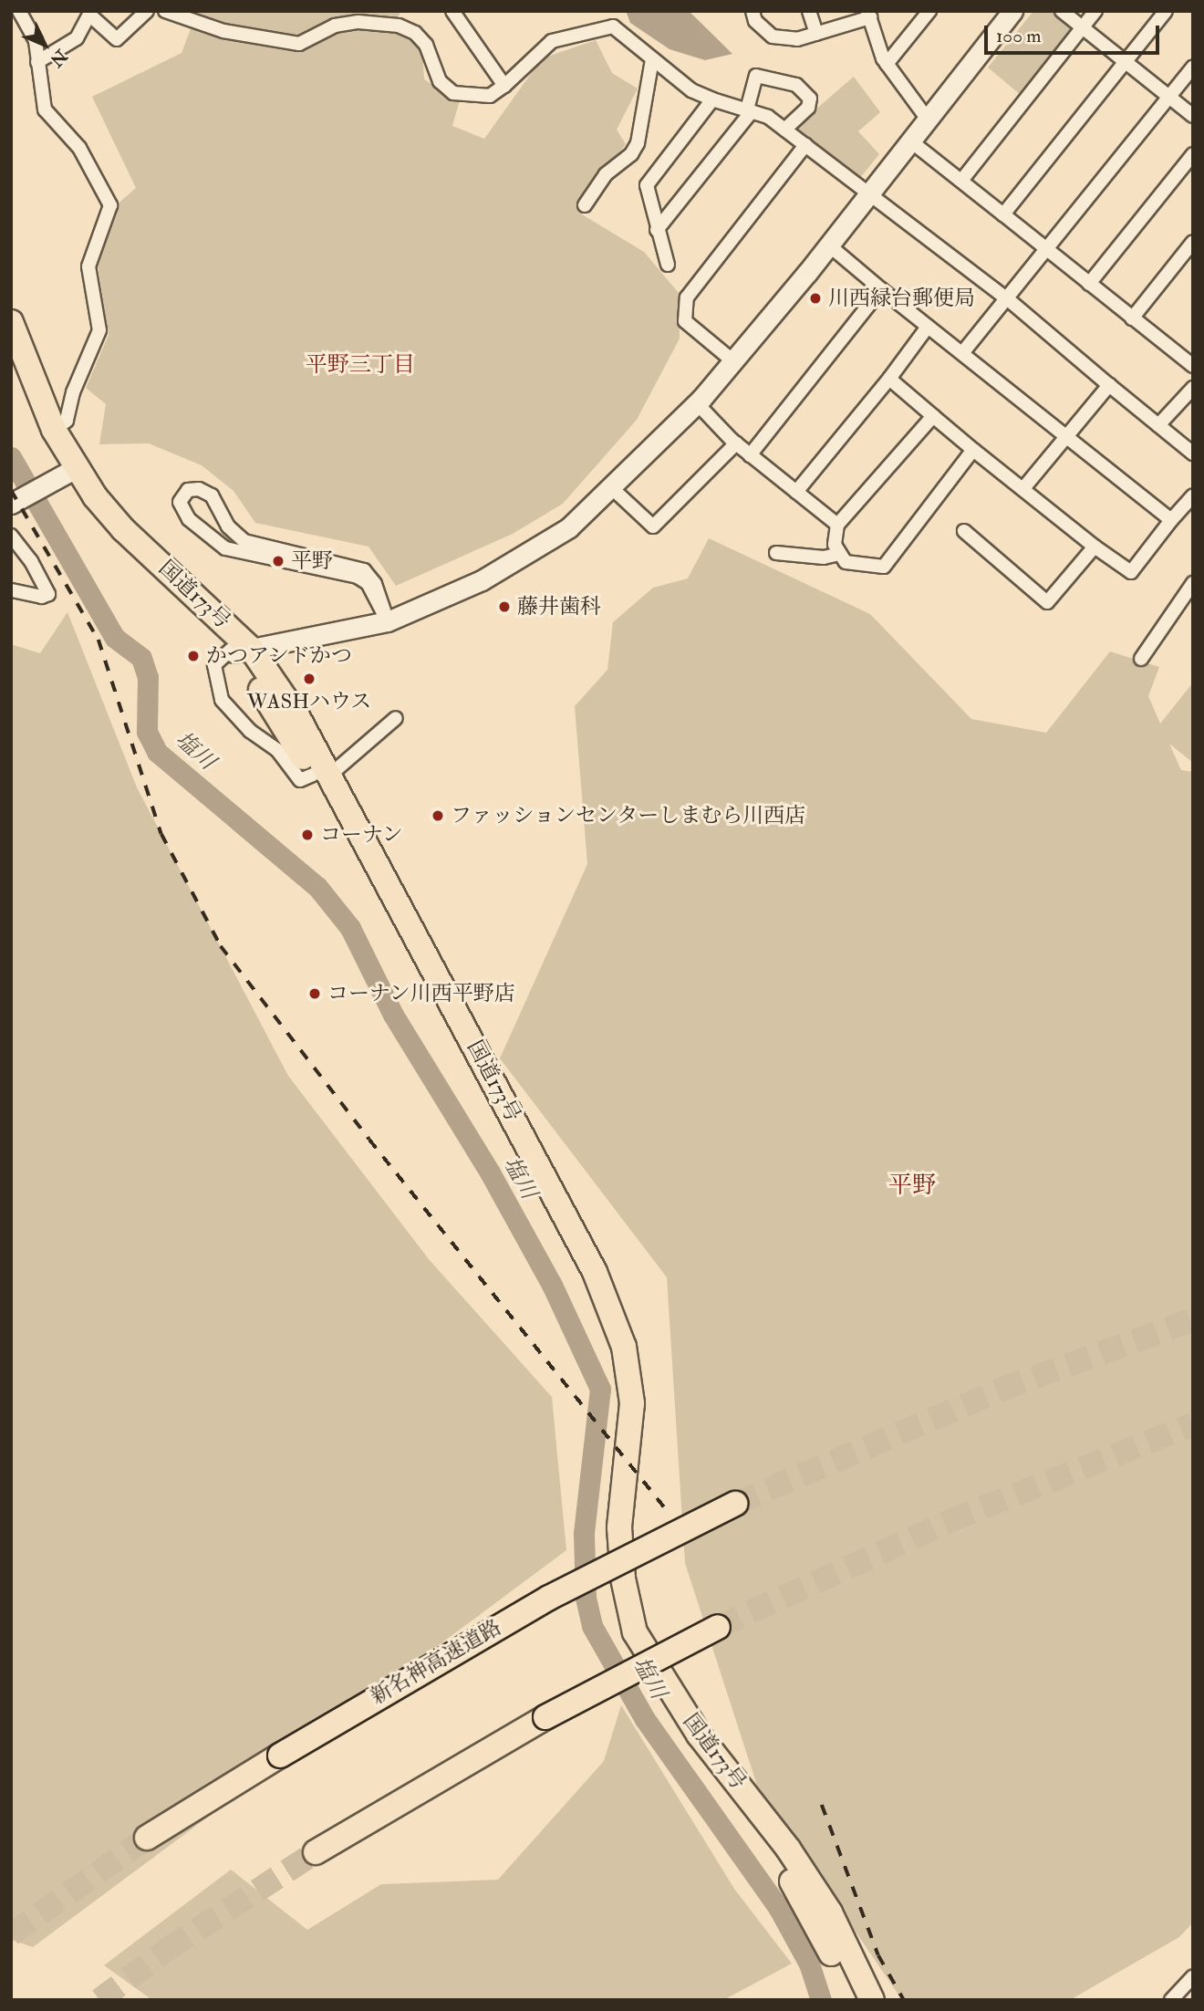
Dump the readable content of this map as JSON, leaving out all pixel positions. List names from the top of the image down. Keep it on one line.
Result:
{"streets":{"highway":["国道173号","新名神高速道路"]},"districts":["平野三丁目","平野"],"water":["塩川"],"places":["川西緑台郵便局","平野","藤井歯科","かつアンドかつ","WASHハウス","ファッションセンターしまむら川西店","コーナン","コーナン川西平野店"],"scale_bar":"100 m","north":"bottom right"}
